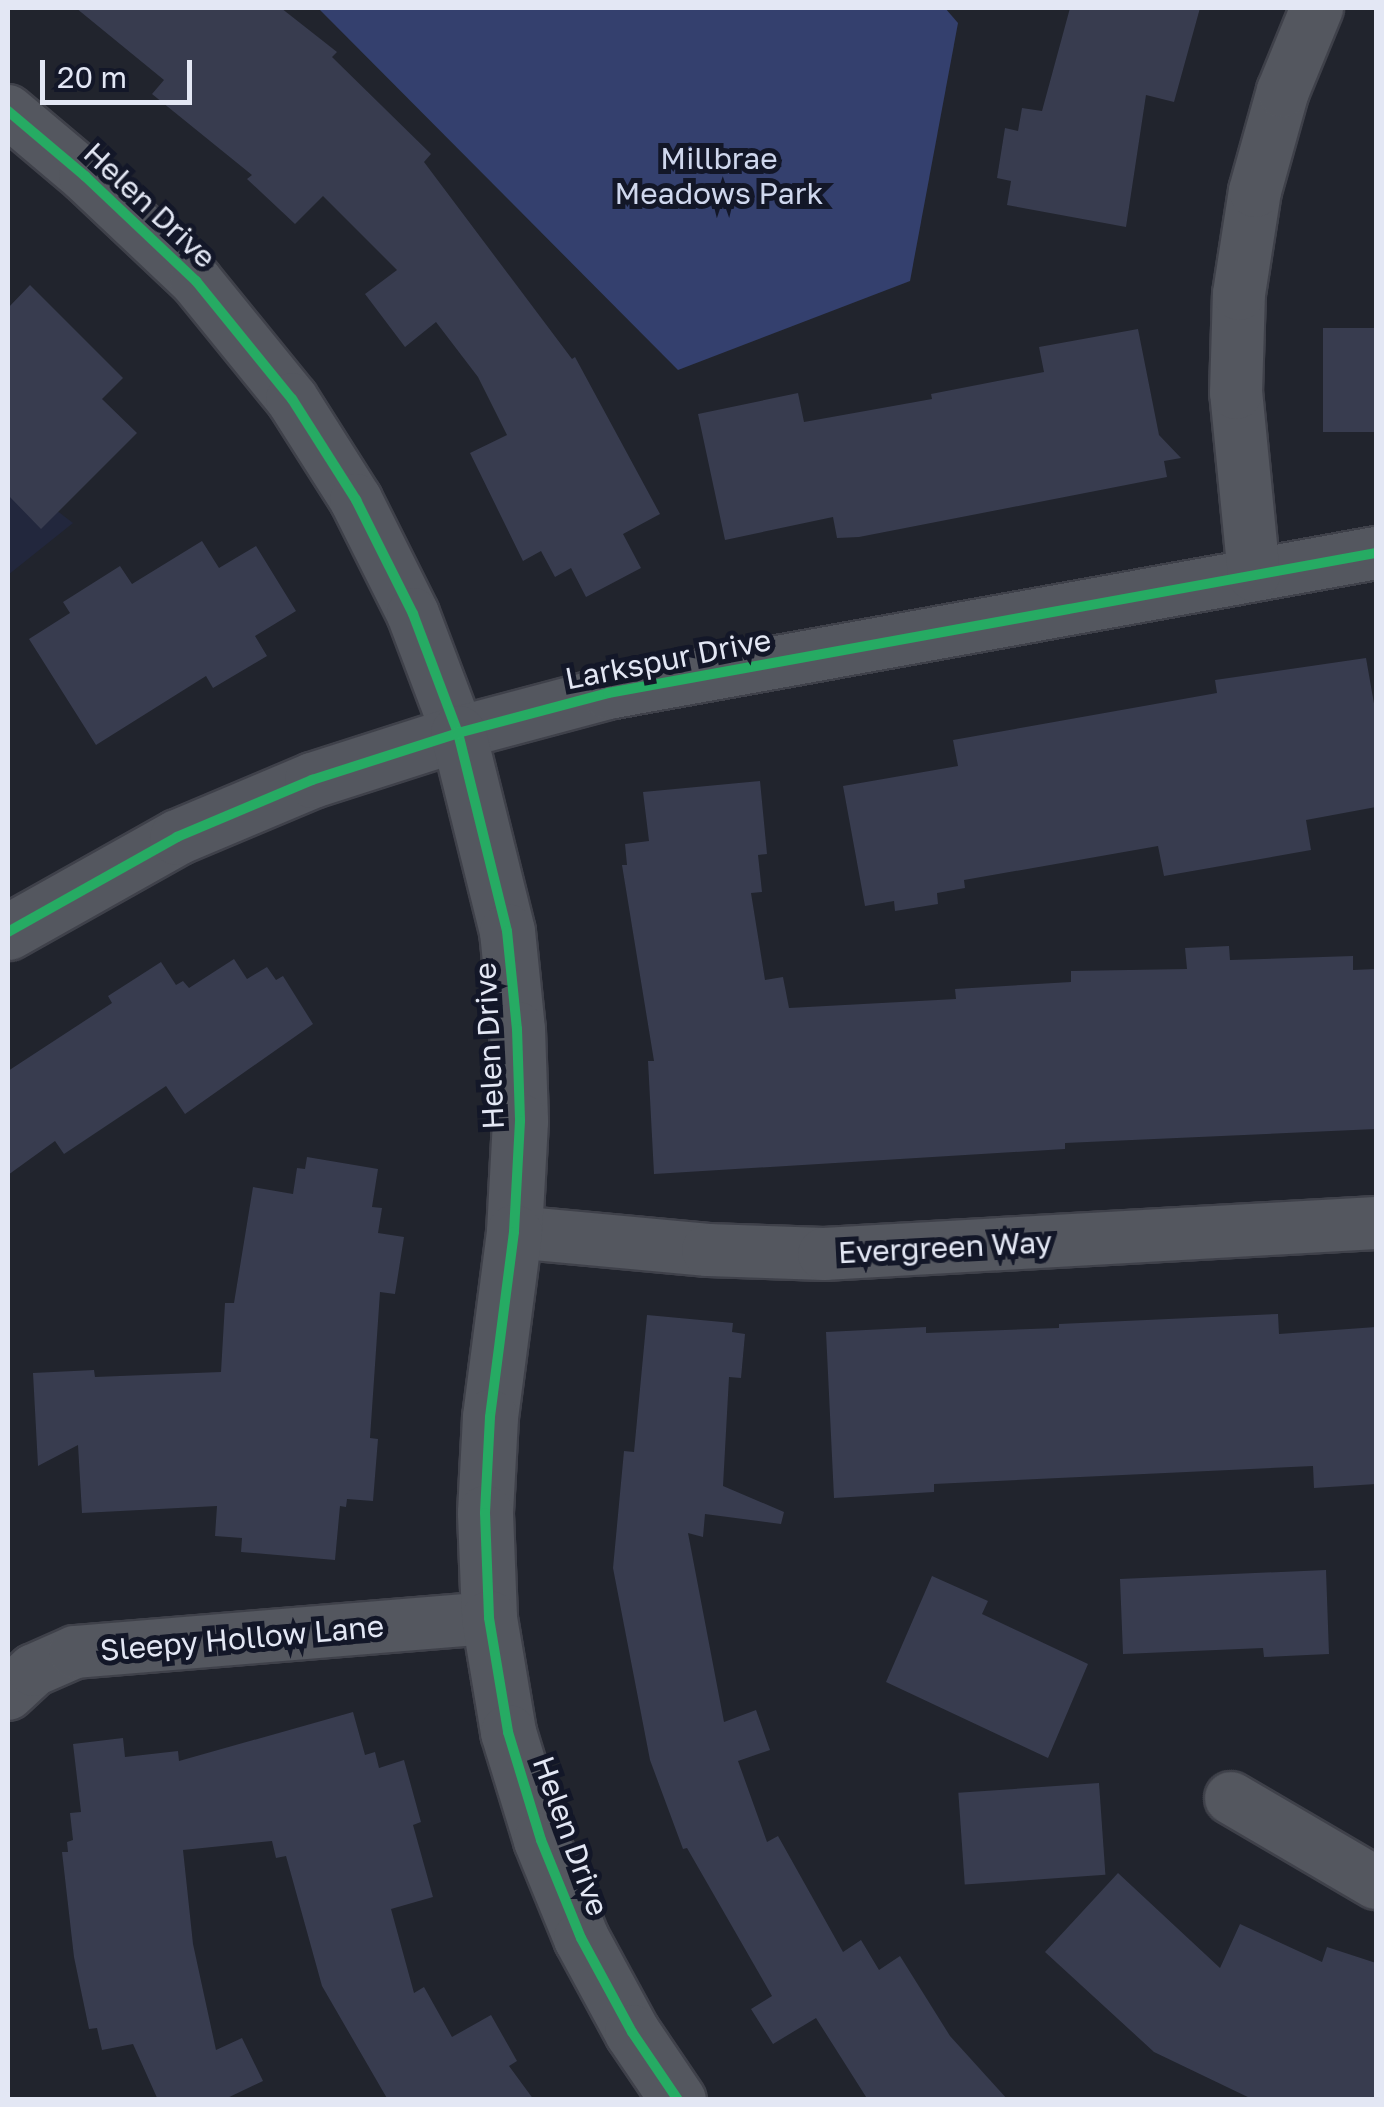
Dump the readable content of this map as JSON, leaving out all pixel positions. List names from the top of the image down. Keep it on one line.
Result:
{"streets":{"street":["Helen Drive","Larkspur Drive","Evergreen Way","Sleepy Hollow Lane"]},"crossings":[["Helen Drive","Larkspur Drive"],["Helen Drive","Evergreen Way"],["Helen Drive","Sleepy Hollow Lane"]],"parks":["Millbrae Meadows Park"],"scale_bar":"20 m"}
